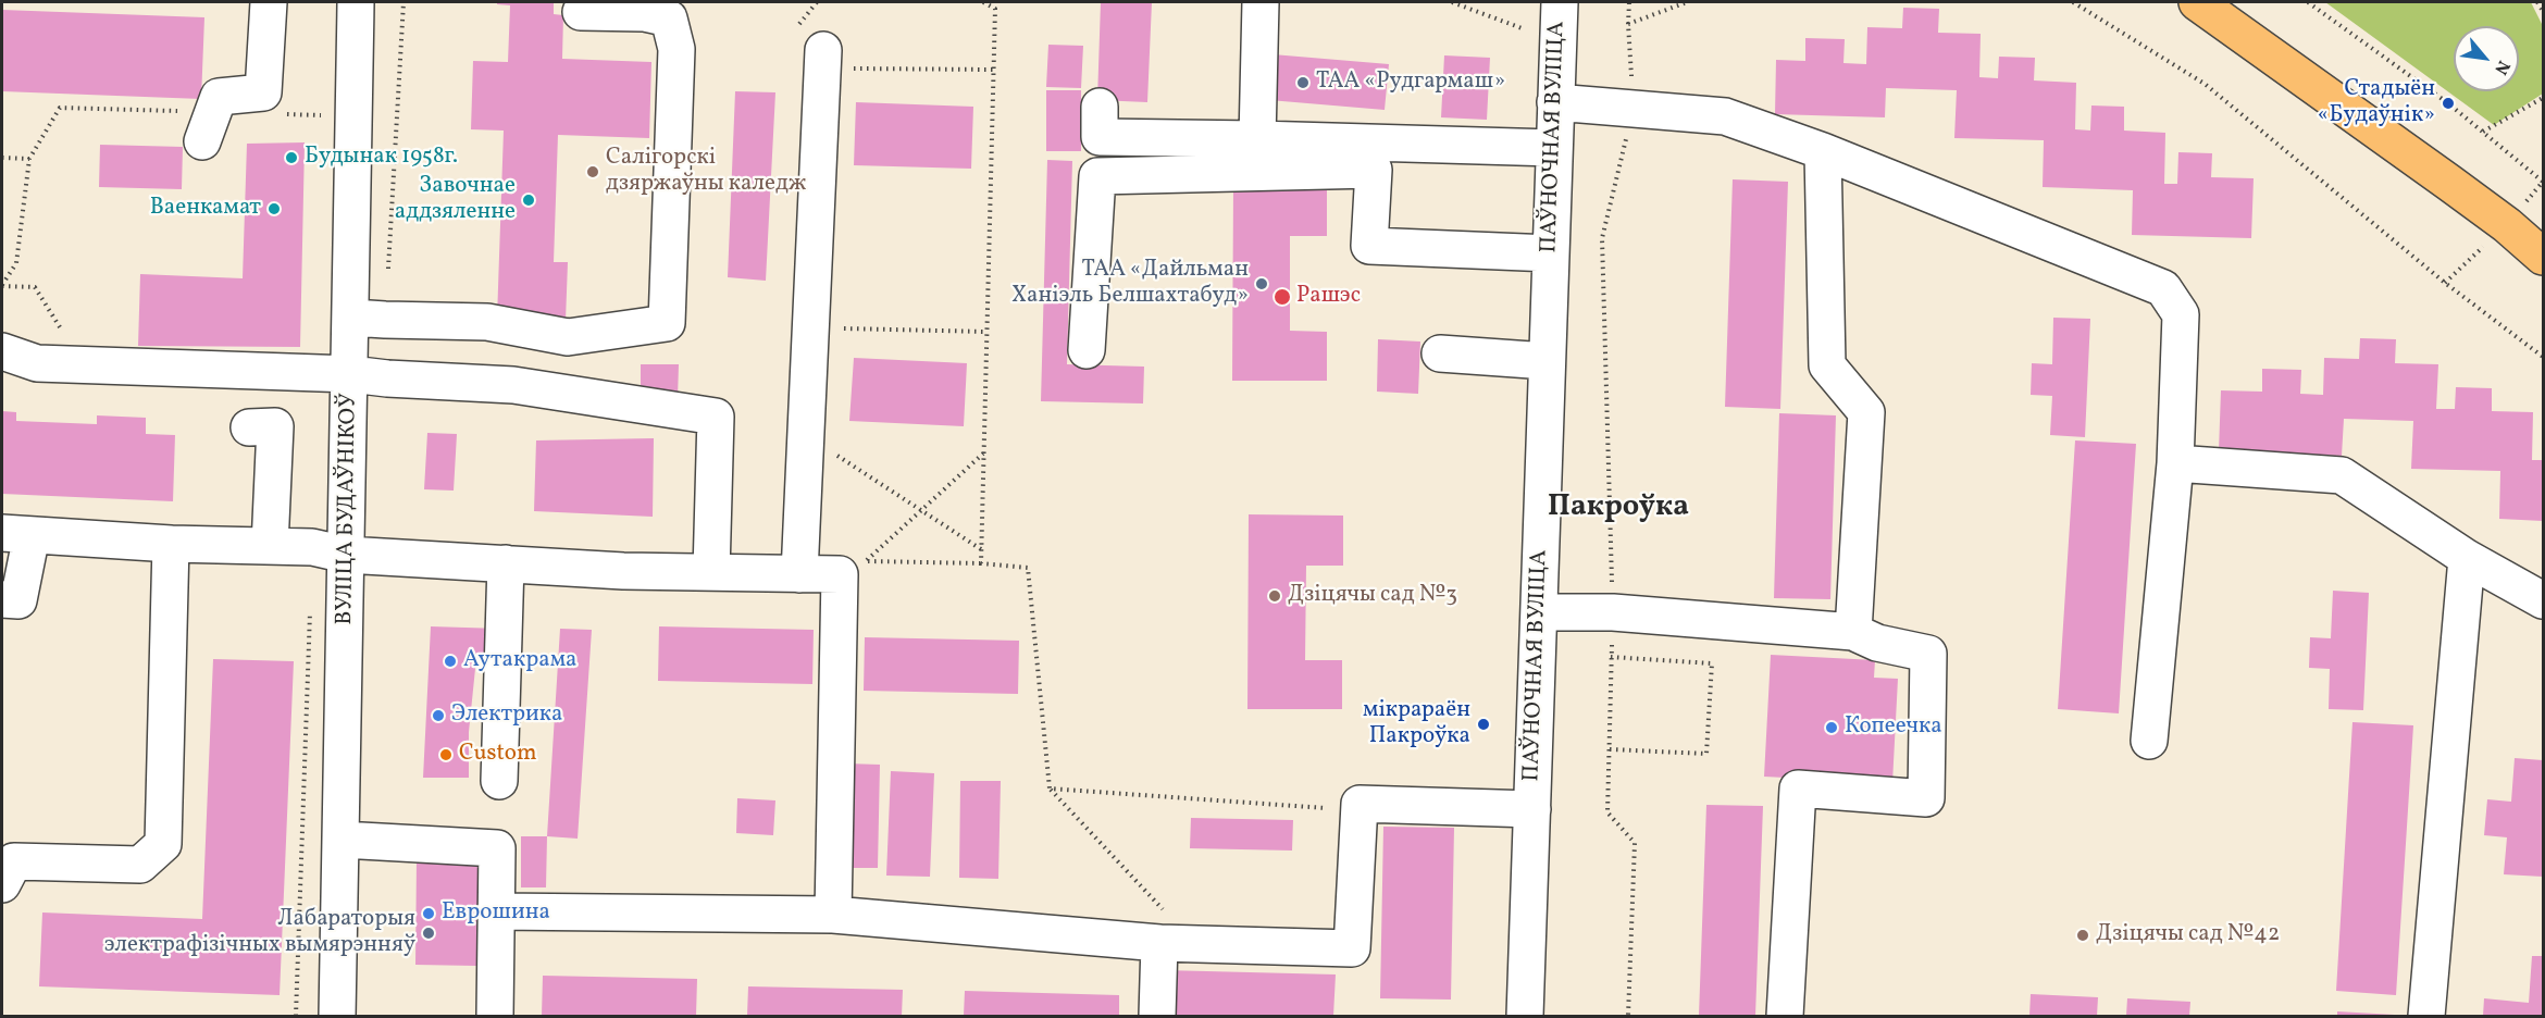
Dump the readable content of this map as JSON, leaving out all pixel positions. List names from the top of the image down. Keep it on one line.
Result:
{"streets":{"street":["ПАЎНОЧНАЯ ВУЛІЦА","ВУЛІЦА БУДАЎНІКОЎ"]},"districts":["Пакроўка"],"places":["ТАА «Рудгармаш»","Стадыён «Будаўнік»","Будынак 1958г.","Салігорскі дзяржаўны каледж","Завочнае аддзяленне","Ваенкамат","ТАА «Дайльман Ханіэль Белшахтабуд»","Рашэс","Дзіцячы сад №3","Аутакрама","Электрика","мікрараён Пакроўка","Копеечка","Custom","Еврошина","Лабараторыя электрафізічных вымярэнняў","Дзіцячы сад №42"],"north":"bottom right"}
